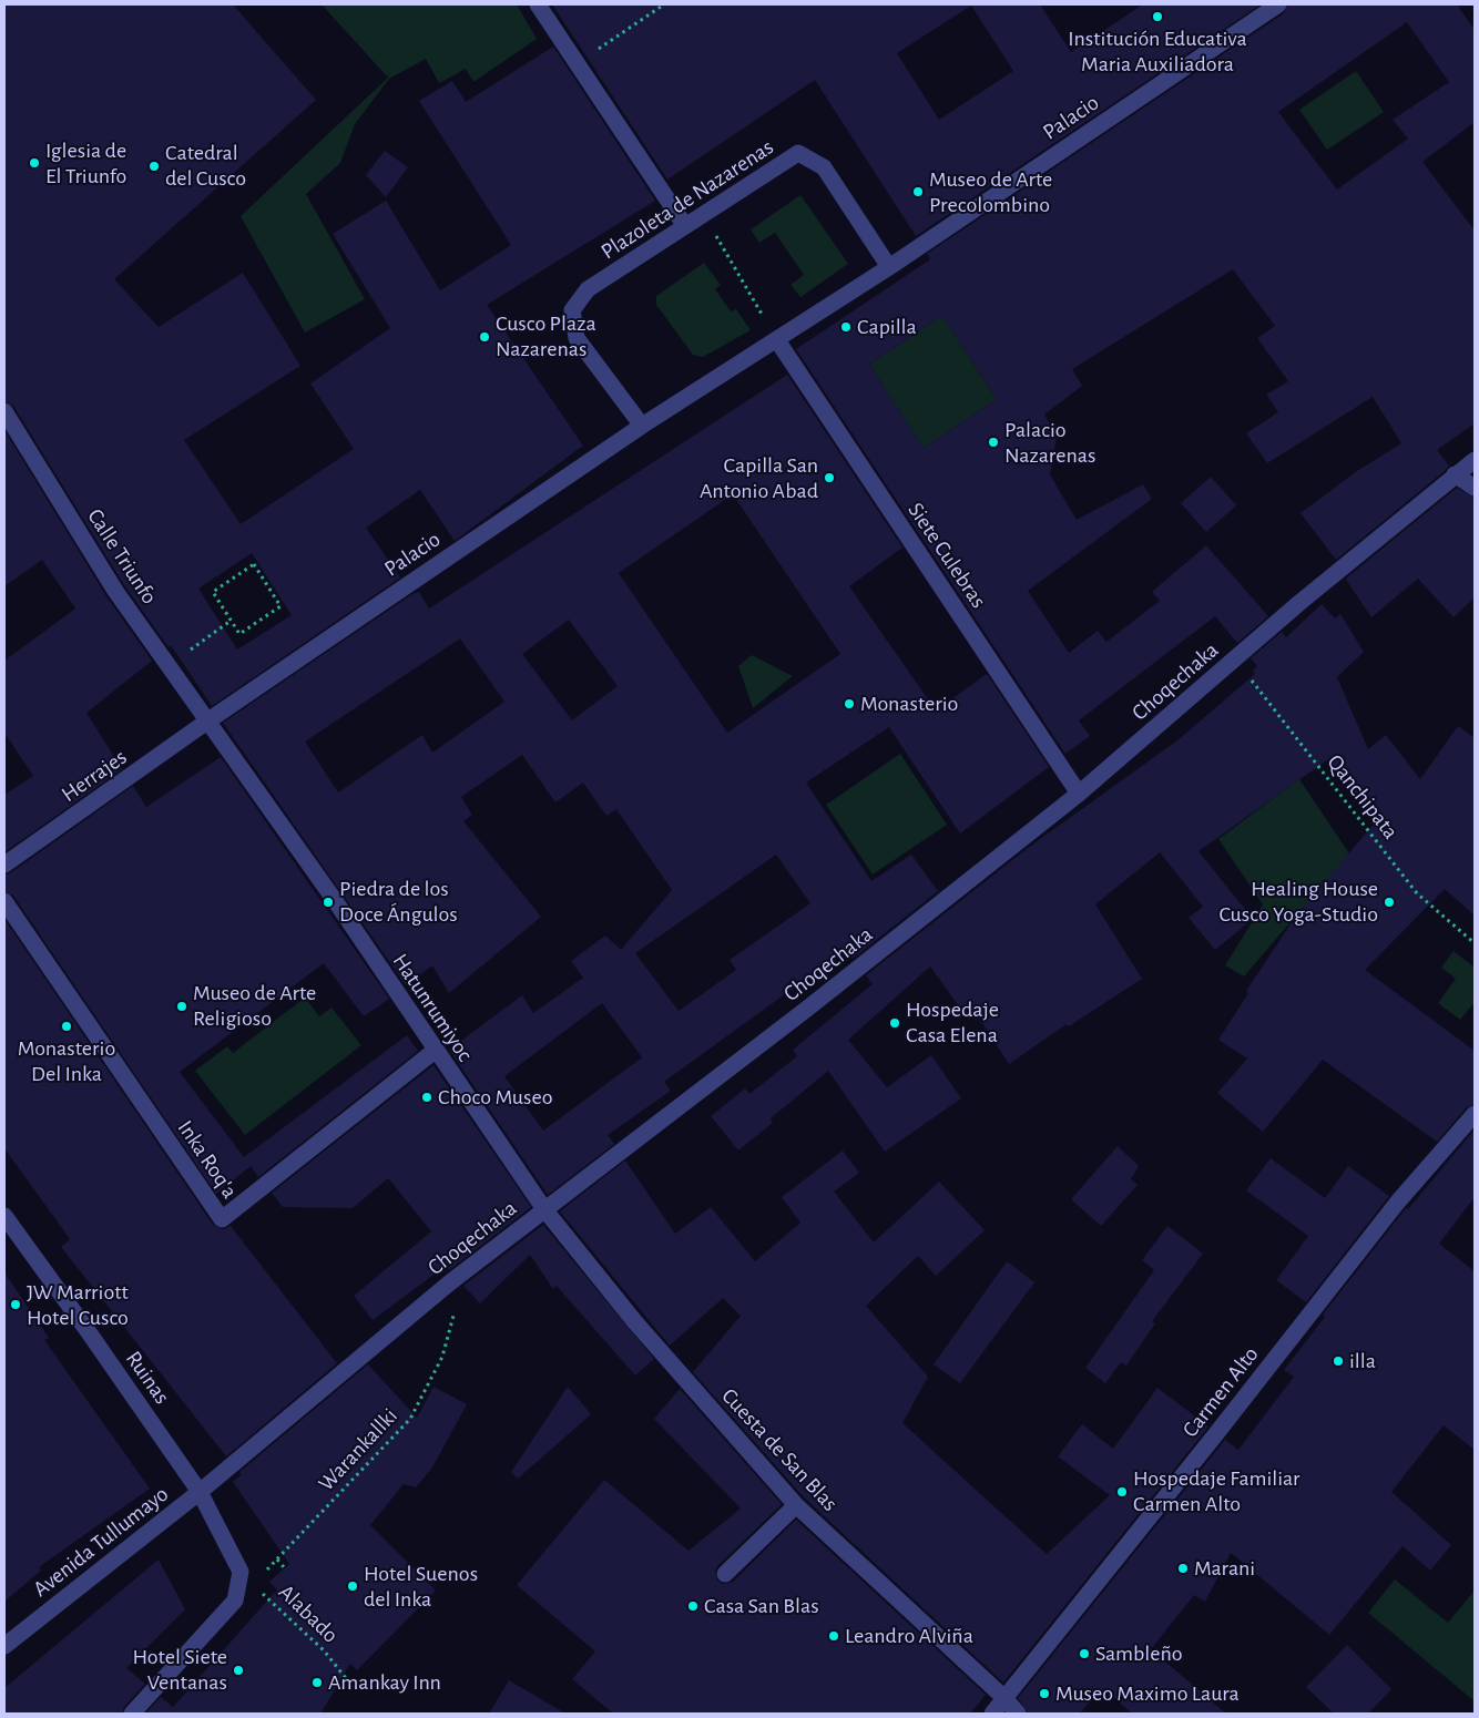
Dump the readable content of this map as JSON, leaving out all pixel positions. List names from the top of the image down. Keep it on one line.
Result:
{"streets":{"street":["Palacio","Plazoleta de Nazarenas","Siete Culebras","Calle Triunfo","Choqechaka","Herrajes","Hatunrumiyoc","Inka Roq'a","Ruinas","Carmen Alto","Cuesta de San Blas","Avenida Tullumayo"],"path":["Qanchipata","Warankallki","Alabado"]},"crossings":[["Palacio","Plazoleta de Nazarenas"],["Palacio","Calle Triunfo"],["Palacio","Herrajes"],["Palacio","Hatunrumiyoc"],["Siete Culebras","Choqechaka"],["Calle Triunfo","Herrajes"],["Calle Triunfo","Hatunrumiyoc"],["Choqechaka","Qanchipata"],["Choqechaka","Hatunrumiyoc"],["Choqechaka","Ruinas"],["Choqechaka","Warankallki"],["Choqechaka","Cuesta de San Blas"],["Choqechaka","Avenida Tullumayo"],["Herrajes","Hatunrumiyoc"],["Hatunrumiyoc","Inka Roq'a"],["Hatunrumiyoc","Cuesta de San Blas"],["Ruinas","Warankallki"],["Ruinas","Avenida Tullumayo"],["Ruinas","Alabado"],["Carmen Alto","Cuesta de San Blas"],["Warankallki","Alabado"]],"places":["Institución Educativa Maria Auxiliadora","Iglesia de El Triunfo","Catedral del Cusco","Museo de Arte Precolombino","Capilla","Cusco Plaza Nazarenas","Palacio Nazarenas","Capilla San Antonio Abad","Monasterio","Piedra de los Doce Ángulos","Healing House Cusco Yoga-Studio","Museo de Arte Religioso","Hospedaje Casa Elena","Monasterio Del Inka","Choco Museo","JW Marriott Hotel Cusco","illa","Hospedaje Familiar Carmen Alto","Marani","Hotel Suenos del Inka","Casa San Blas","Leandro Alviña","Sambleño","Hotel Siete Ventanas","Amankay Inn","Museo Maximo Laura"]}
